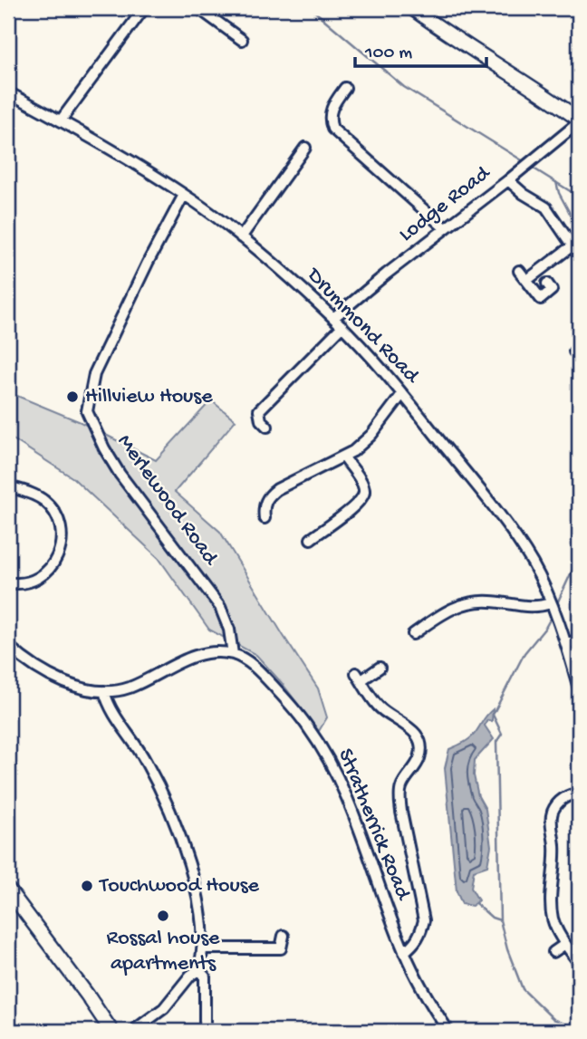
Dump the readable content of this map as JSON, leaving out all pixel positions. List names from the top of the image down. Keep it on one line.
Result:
{"streets":{"street":["Lodge Road","Drummond Road","Merlewood Road","Stratherrick Road"]},"crossings":[["Lodge Road","Drummond Road"],["Drummond Road","Merlewood Road"],["Merlewood Road","Stratherrick Road"]],"places":["Hillview House","Touchwood House","Rossal house apartments"],"scale_bar":"100 m"}
